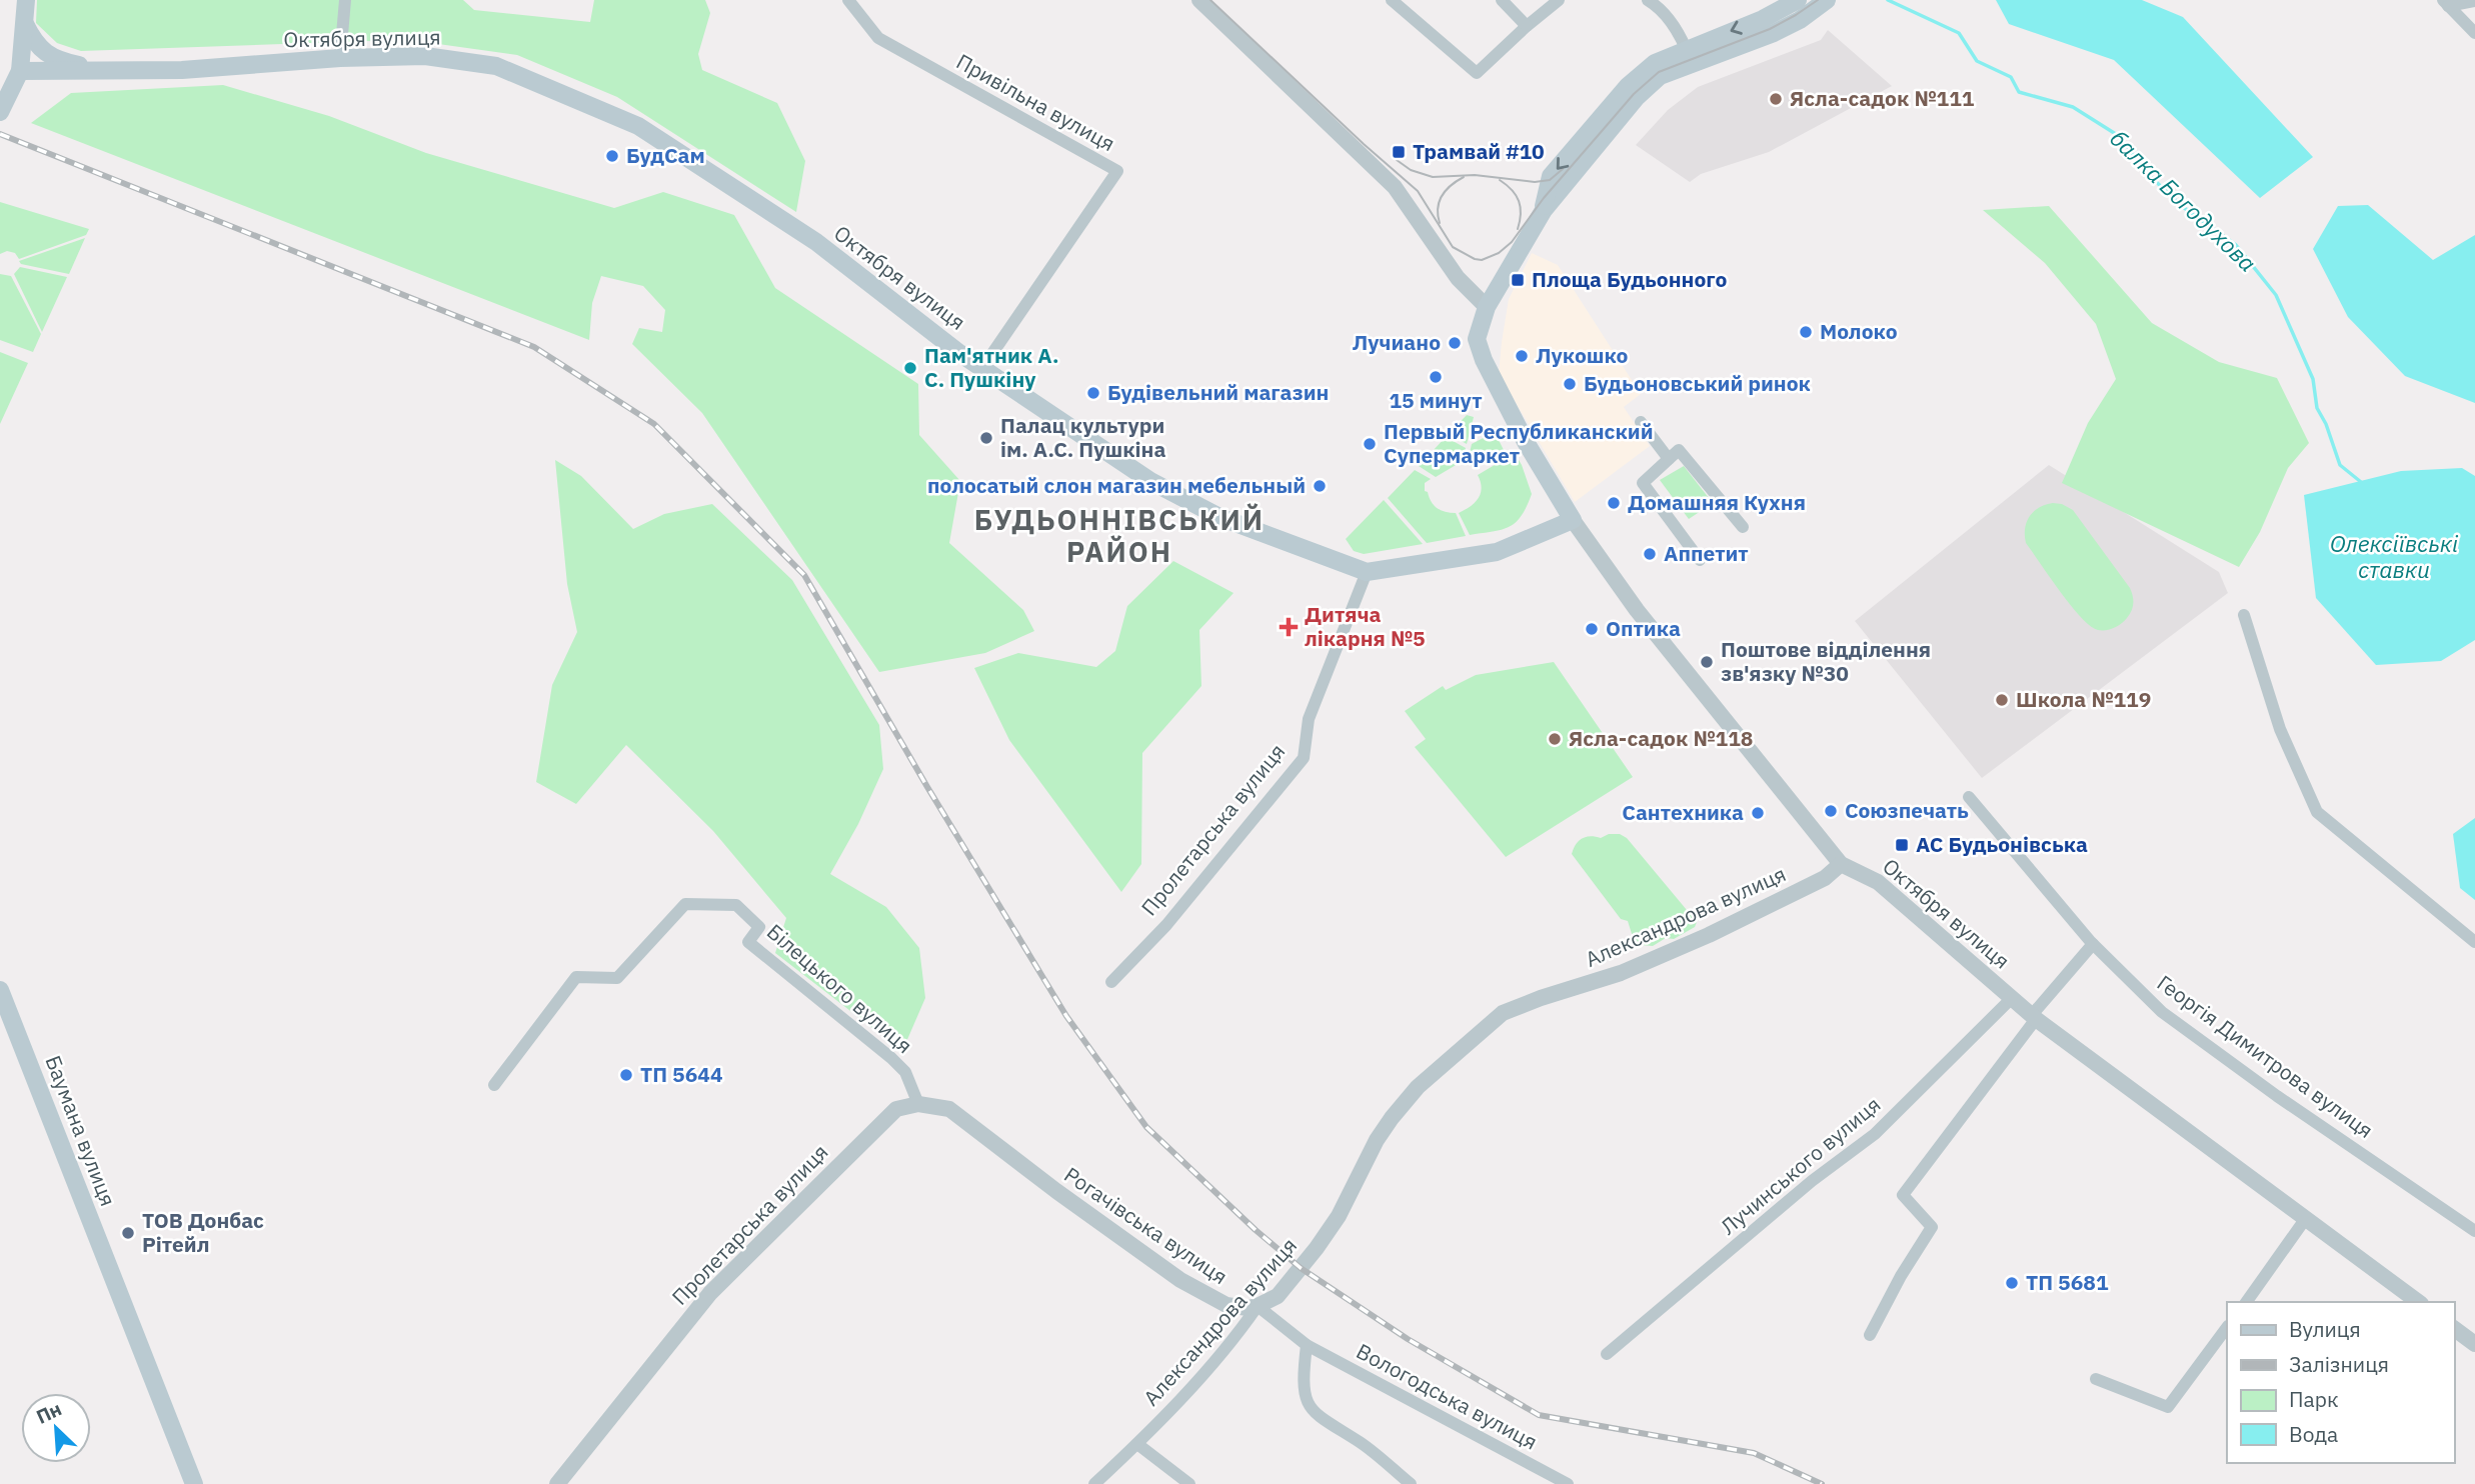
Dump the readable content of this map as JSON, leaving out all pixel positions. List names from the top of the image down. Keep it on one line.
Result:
{"streets":{"main road":["Октября вулиця","Баумана вулиця"],"street":["Привільна вулиця","Пролетарська вулиця","Александрова вулиця","Білецького вулиця","Георгія Димитрова вулиця","Лучинського вулиця","Рогачівська вулиця","Вологодська вулиця"]},"crossings":[["Октября вулиця","Привільна вулиця"],["Октября вулиця","Пролетарська вулиця"],["Октября вулиця","Александрова вулиця"],["Октября вулиця","Лучинського вулиця"],["Пролетарська вулиця","Білецького вулиця"],["Пролетарська вулиця","Рогачівська вулиця"],["Александрова вулиця","Рогачівська вулиця"],["Білецького вулиця","Рогачівська вулиця"]],"districts":["БУДЬОННІВСЬКИЙ РАЙОН"],"water":["балка Богодухова","Олексіївські ставки"],"places":{"other":["Ясла-садок №111","БудСам","Молоко","Лучиано","Лукошко","Пам'ятник А. С. Пушкіну","15 минут","Будьоновський ринок","Будівельний магазин","Палац культури ім. А.С. Пушкіна","Первый Республиканский Супермаркет","полосатый слон магазин мебельный","Домашняя Кухня","Аппетит","Оптика","Поштове відділення зв'язку №30","Школа №119","Ясла-садок №118","Союзпечать","Сантехника","ТП 5644","ТОВ Донбас Рітейл","ТП 5681"],"transit":["Трамвай #10","Площа Будьонного","АС Будьонівська"],"health":["Дитяча лікарня №5"]},"legend":["Вулиця","Залізниця","Парк","Вода"],"north":"top left"}
